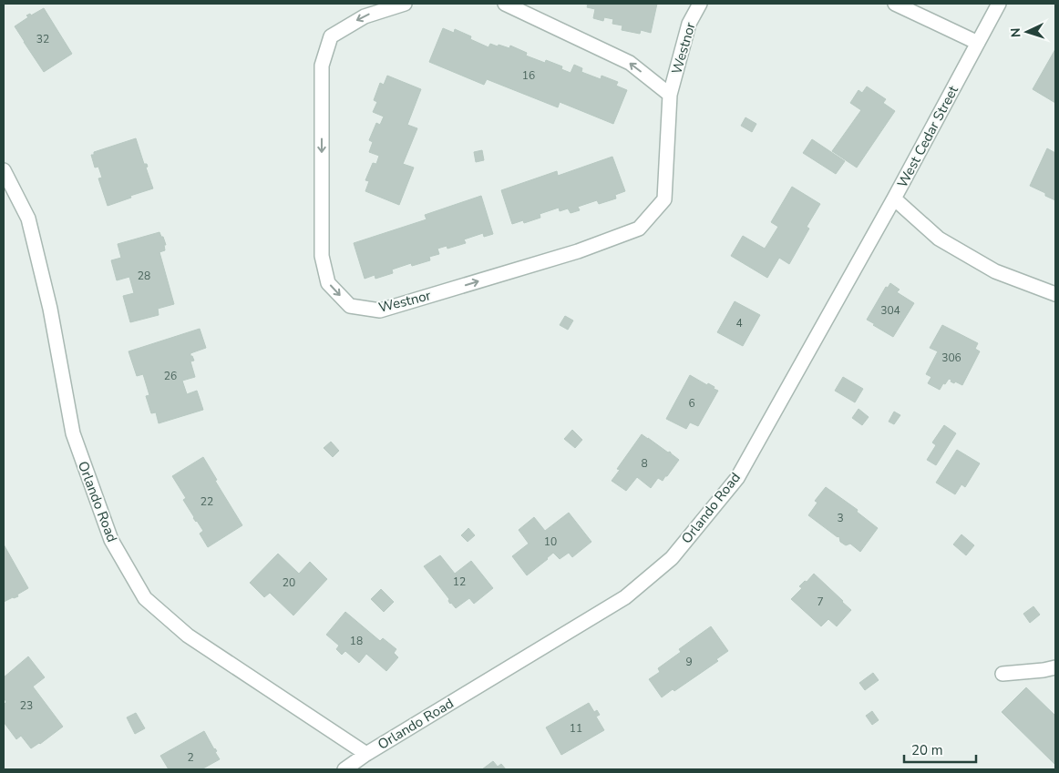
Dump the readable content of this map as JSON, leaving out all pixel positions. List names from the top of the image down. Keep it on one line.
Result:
{"streets":{"street":["Westnor","West Cedar Street","Orlando Road"]},"crossings":[["West Cedar Street","Orlando Road"]],"house_numbers":["32","16","28","304","4","306","26","6","8","22","3","10","12","20","7","18","9","23","11","2"],"scale_bar":"20 m","north":"left"}
